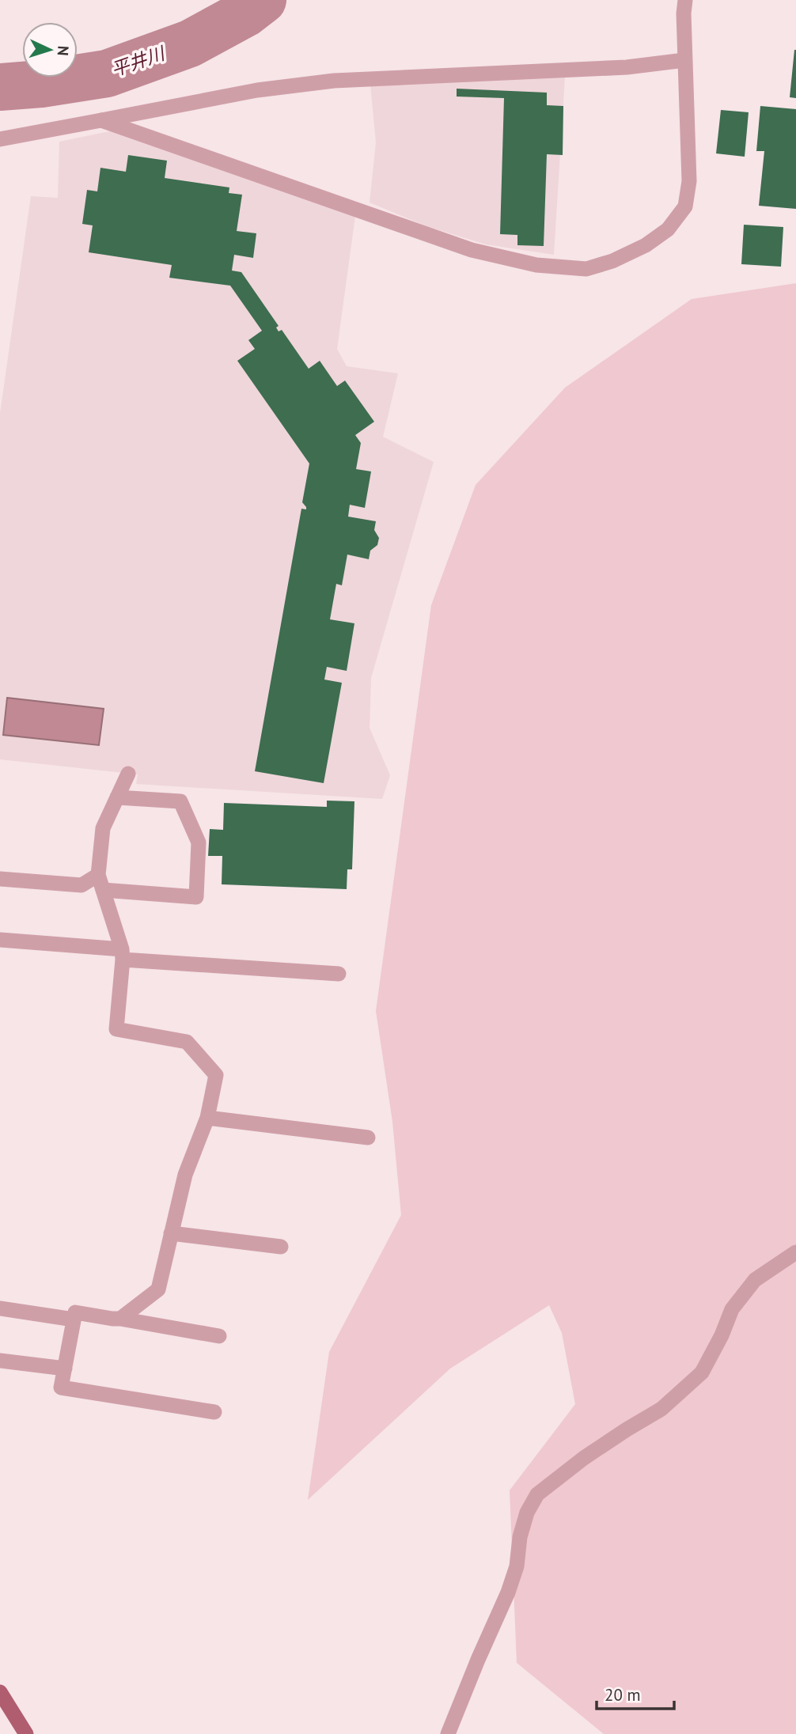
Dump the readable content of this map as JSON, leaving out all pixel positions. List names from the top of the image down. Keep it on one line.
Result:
{"water":["平井川"],"scale_bar":"20 m","north":"right"}
